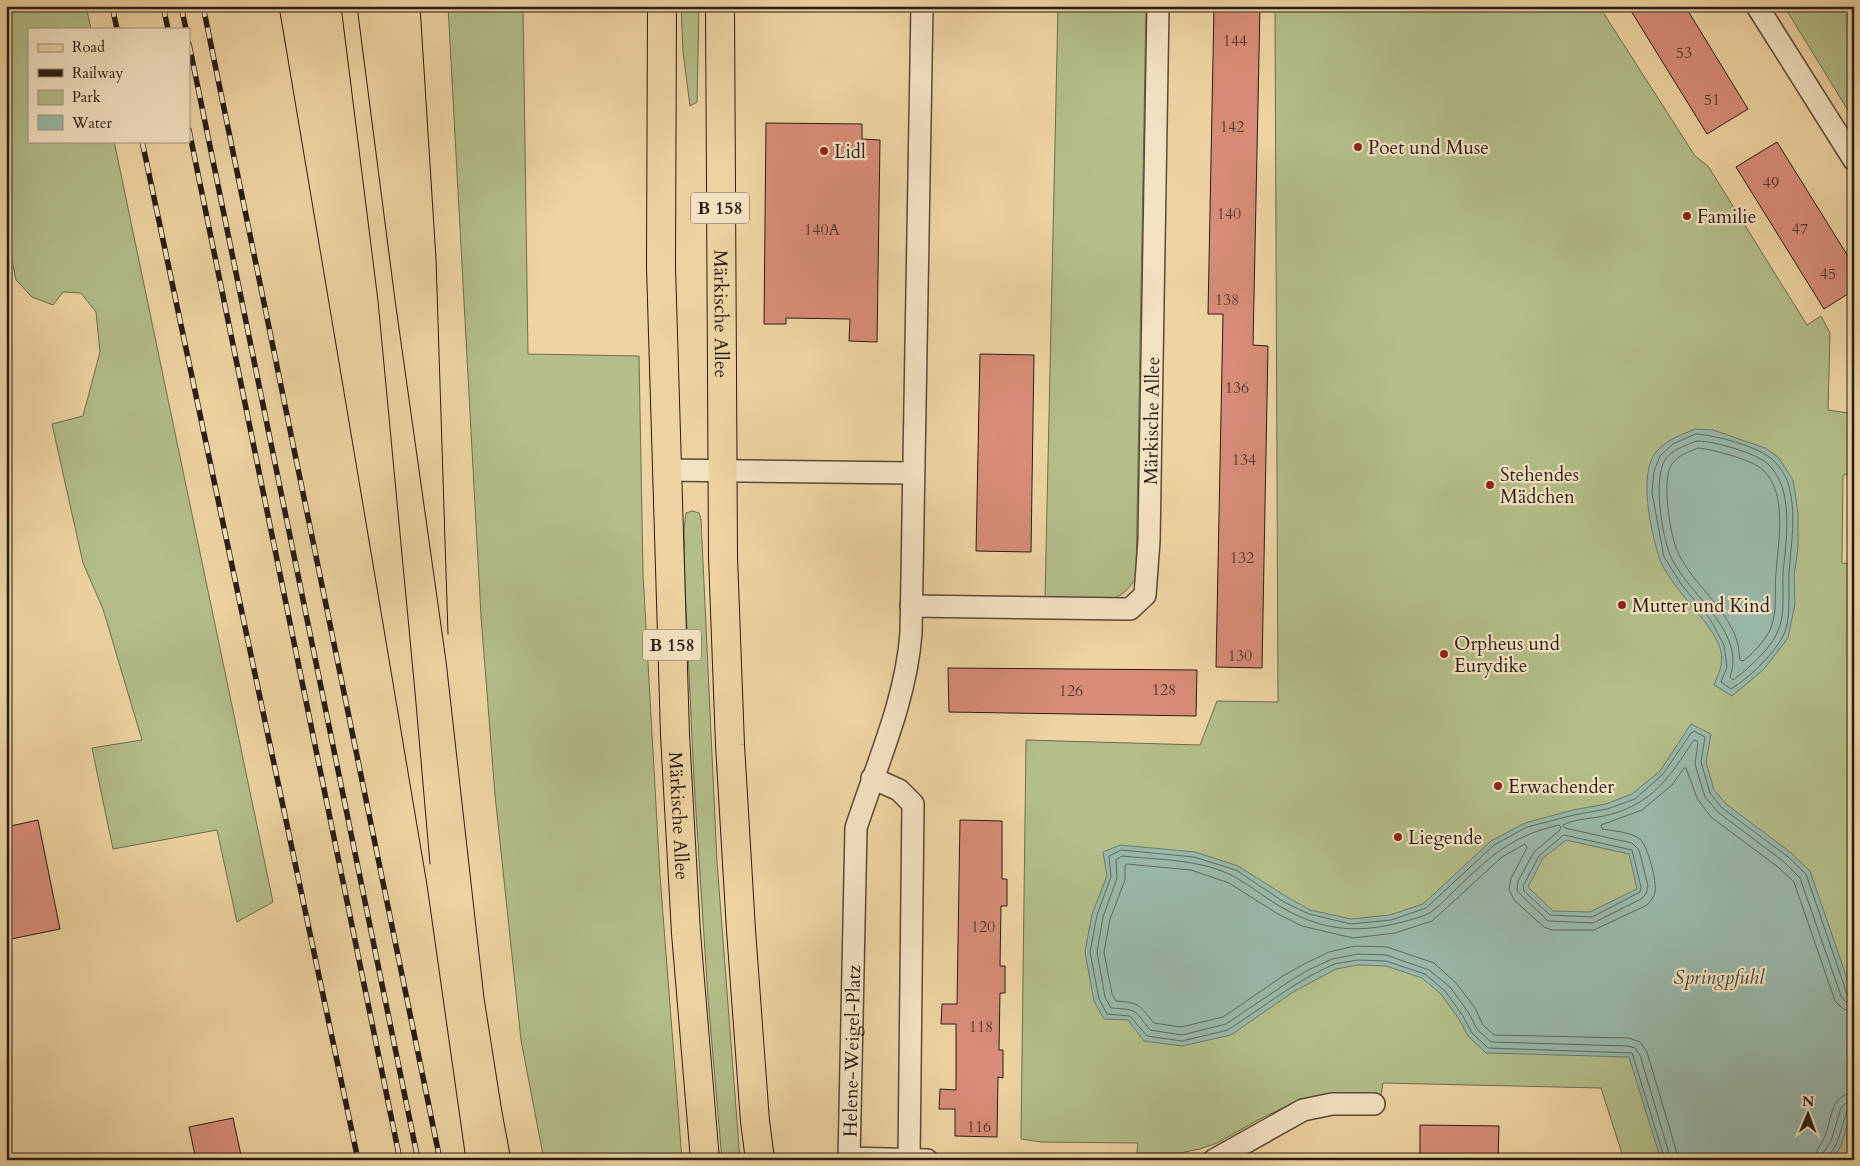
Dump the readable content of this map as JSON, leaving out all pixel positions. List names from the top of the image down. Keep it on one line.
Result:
{"streets":{"main road":["B 158","Märkische Allee"],"street":["Helene-Weigel-Platz"]},"water":["Springpfuhl"],"places":["Poet und Muse","Lidl","Familie","Stehendes Mädchen","Mutter und Kind","Orpheus und Eurydike","Erwachender","Liegende"],"house_numbers":["144","53","51","142","49","140","47","140A","45","138","136","134","132","130","128","126","120","118","116"],"legend":["Road","Railway","Park","Water"],"north":"top"}
